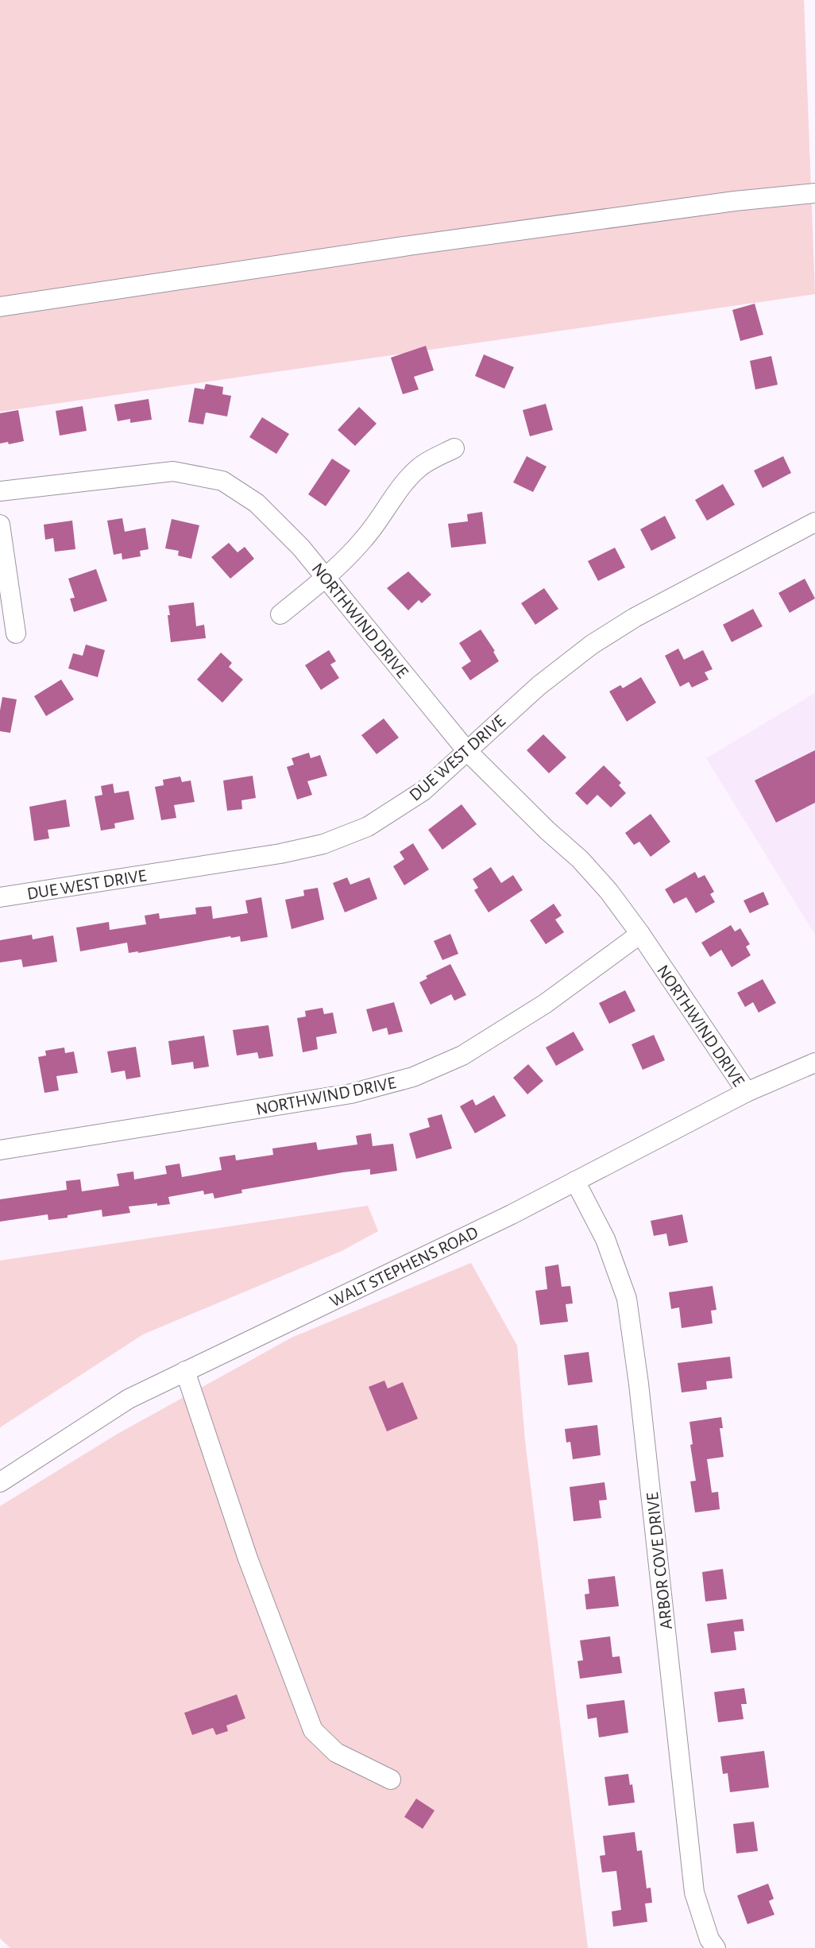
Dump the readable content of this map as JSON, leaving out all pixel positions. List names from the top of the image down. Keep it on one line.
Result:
{"streets":{"street":["NORTHWIND DRIVE","DUE WEST DRIVE","WALT STEPHENS ROAD","ARBOR COVE DRIVE"]},"crossings":[["NORTHWIND DRIVE","DUE WEST DRIVE"],["NORTHWIND DRIVE","WALT STEPHENS ROAD"],["WALT STEPHENS ROAD","ARBOR COVE DRIVE"]]}
